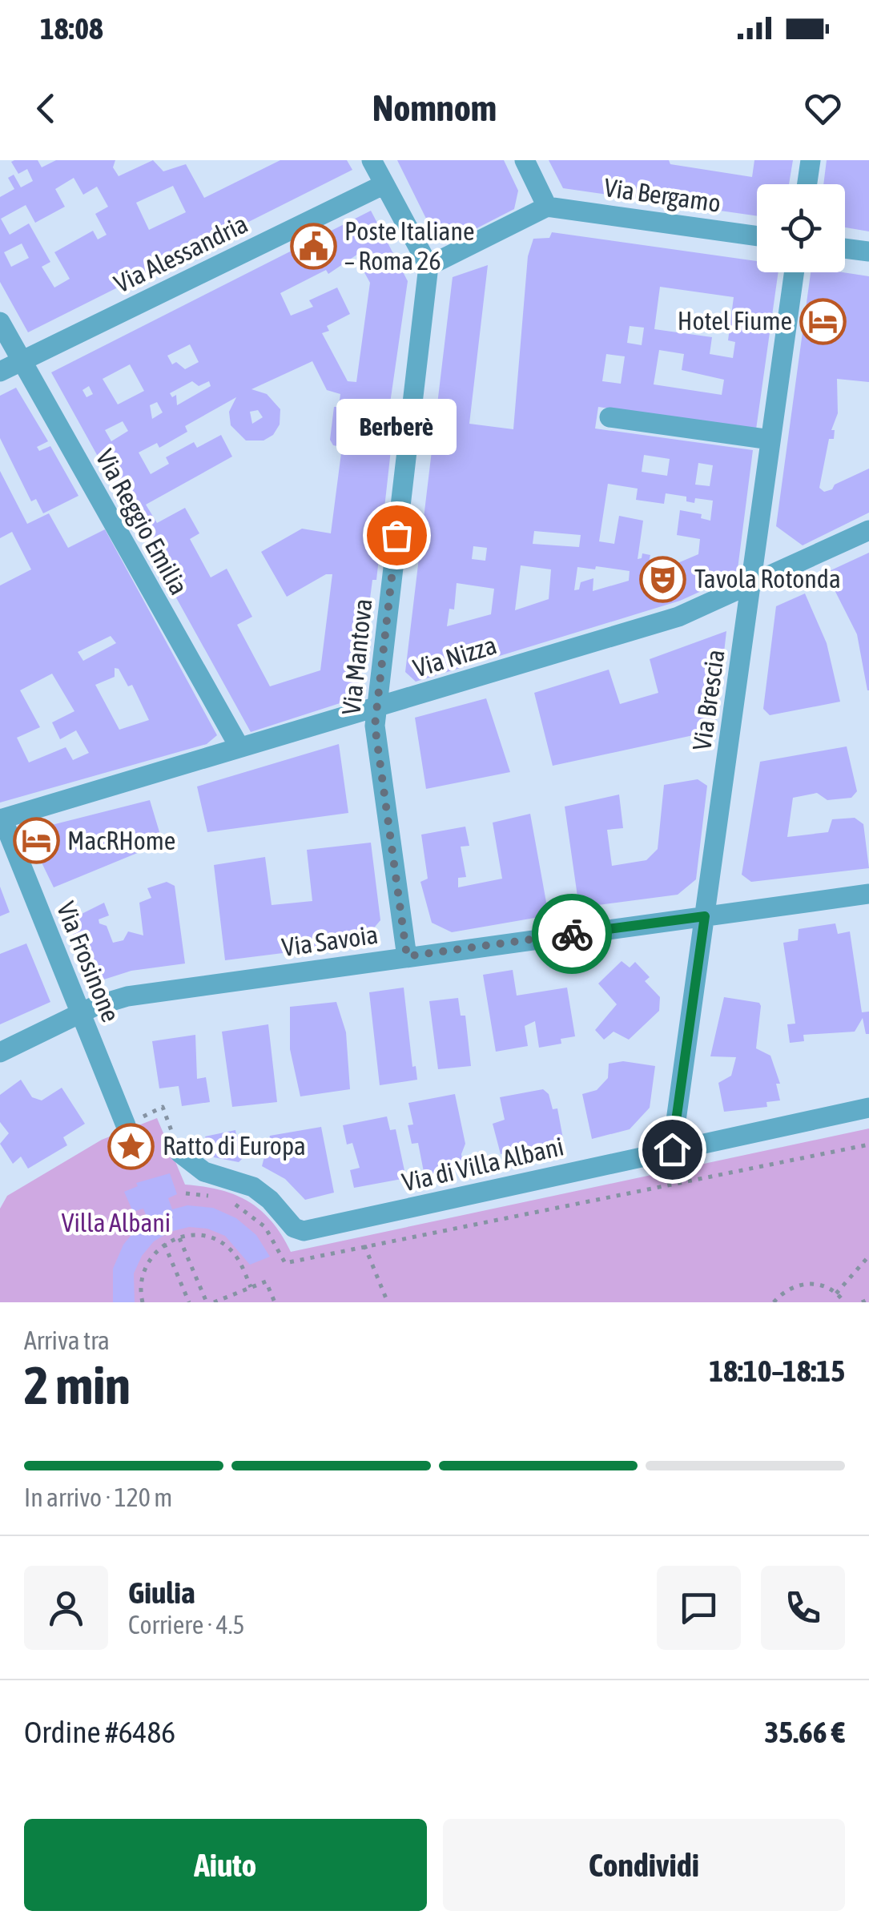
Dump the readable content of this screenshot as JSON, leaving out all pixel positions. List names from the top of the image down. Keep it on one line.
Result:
{"streets":{"street":["Via Bergamo","Via Alessandria","Via Reggio Emilia","Via Mantova","Via Nizza","Via Brescia","Via Savoia","Via Frosinone","Via di Villa Albani"]},"crossings":[["Via Alessandria","Via Reggio Emilia"],["Via Reggio Emilia","Via Nizza"],["Via Mantova","Via Nizza"],["Via Mantova","Via Savoia"],["Via Nizza","Via Brescia"],["Via Nizza","Via Frosinone"],["Via Brescia","Via Savoia"],["Via Brescia","Via di Villa Albani"]],"parks":["Villa Albani"],"places":{"public building":["Poste Italiane – Roma 26"],"hotel":["Hotel Fiume","MacRHome"],"other":["Berberè"],"theatre":["Tavola Rotonda"],"place":["Ratto di Europa"]},"page":{"status":"18:08","header":"Nomnom","bubble":"Berberè","heading":["2 min","Arriva tra","18:10–18:15"],"panel":["Giulia","Corriere · 4.5","Ordine #6486","35.66 €"],"bar":"In arrivo · 120 m","buttons":["Aiuto","Condividi"]}}
